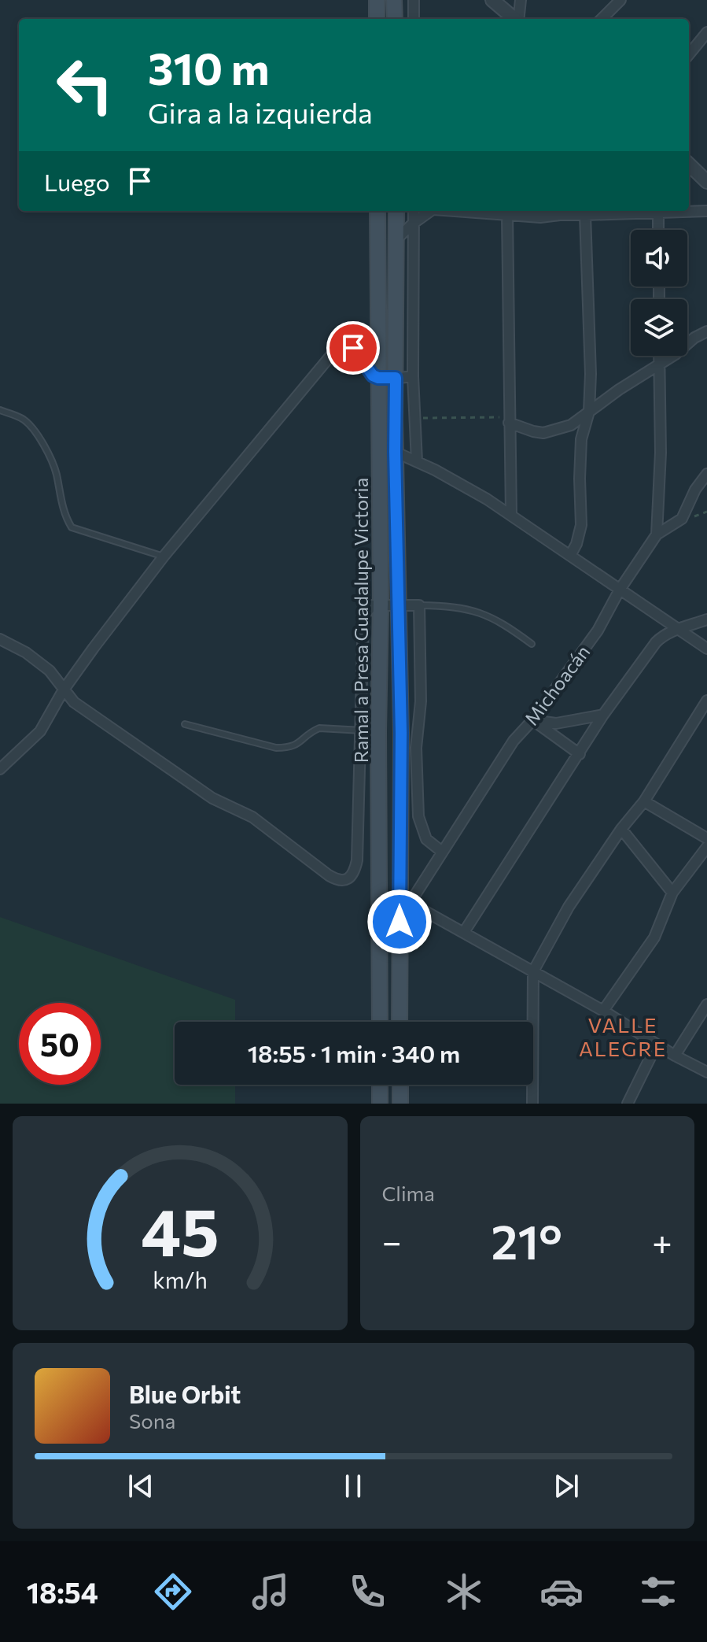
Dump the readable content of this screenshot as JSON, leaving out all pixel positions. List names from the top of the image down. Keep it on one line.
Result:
{"streets":{"main road":["Ramal a Presa Guadalupe Victoria"],"street":["Michoacán"]},"crossings":[["Ramal a Presa Guadalupe Victoria","Michoacán"]],"districts":["VALLE ALEGRE"],"page":{"turn":["310 m","Gira a la izquierda"],"then":"Luego","limit":"50","trip":"18:55 · 1 min · 340 m","tile":"Clima","heat":["−","21°","+"],"song":["Blue Orbit","Sona"],"tabs":"18:54","gauge":["45","km/h"]}}
